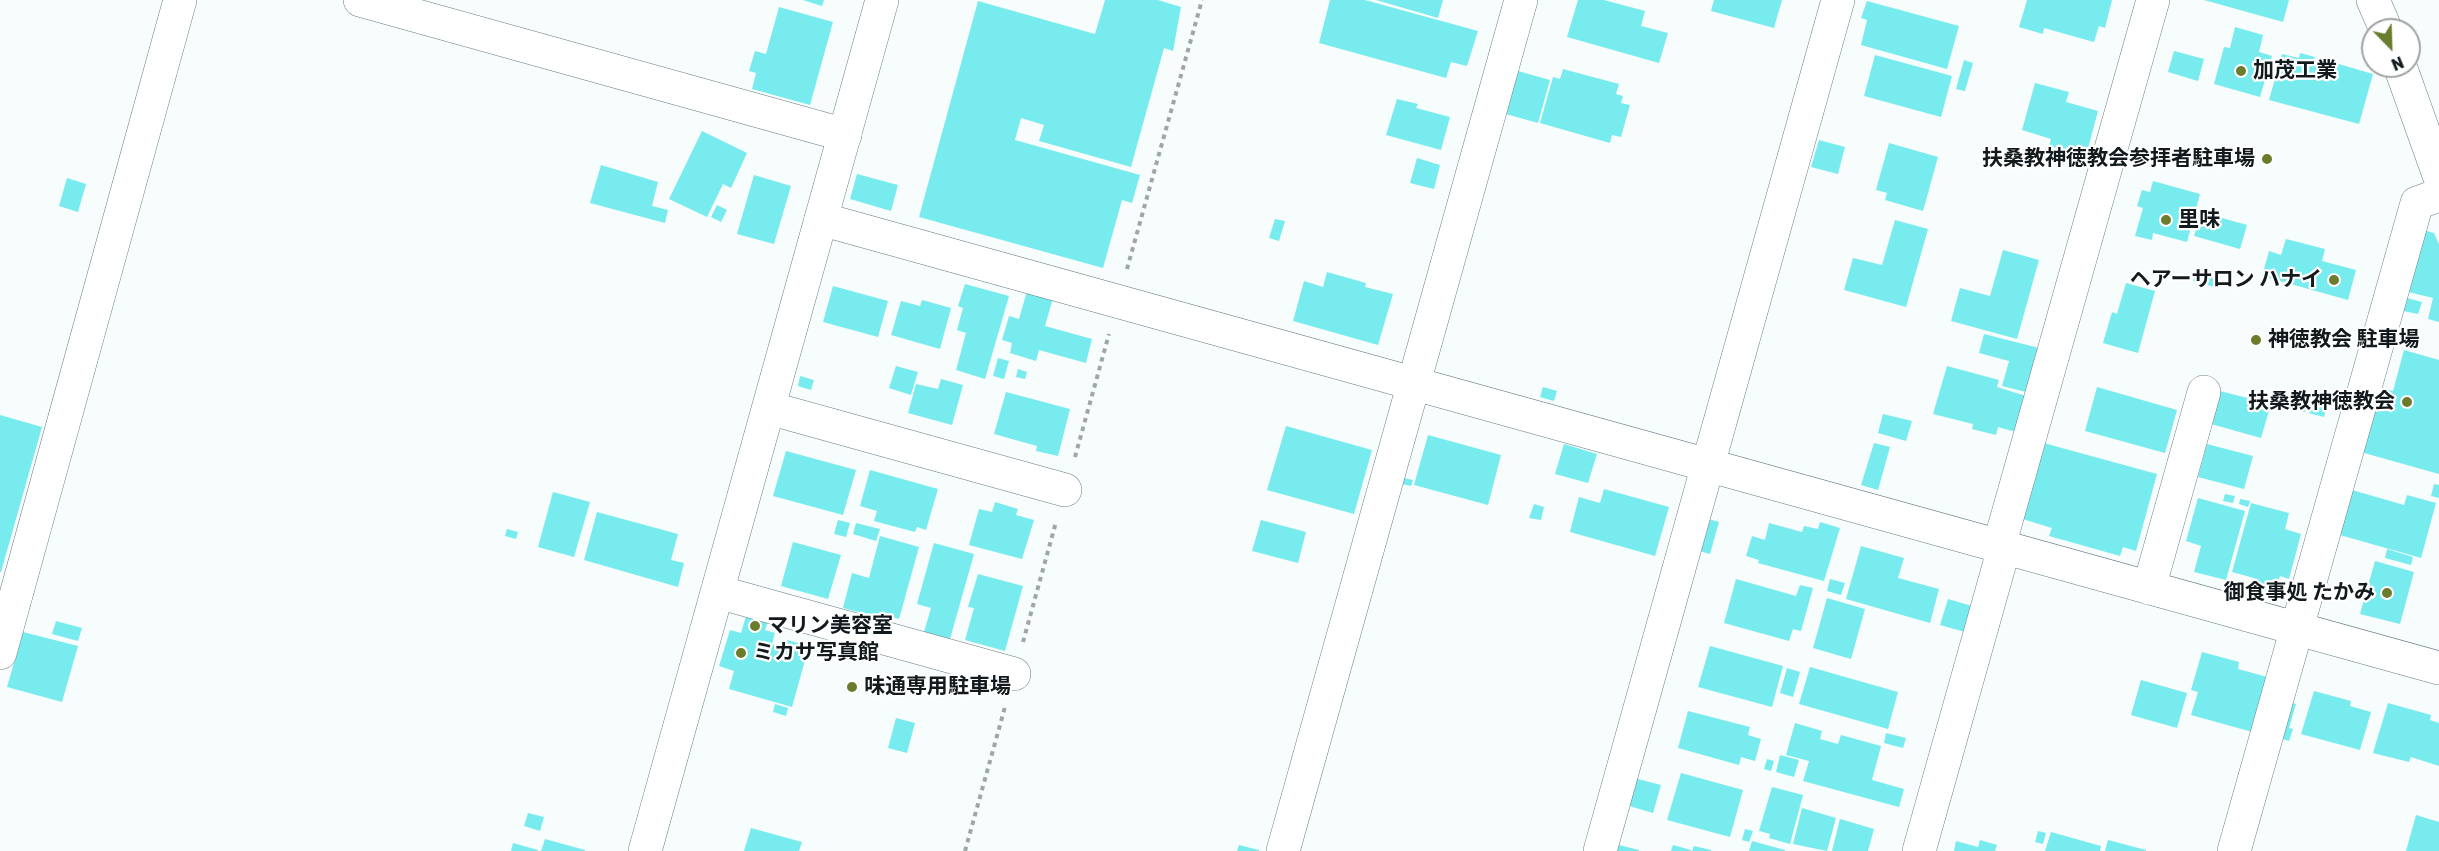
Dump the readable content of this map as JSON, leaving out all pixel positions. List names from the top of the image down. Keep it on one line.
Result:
{"places":["加茂工業","扶桑教神徳教会参拝者駐車場","里味","ヘアーサロン ハナイ","神徳教会 駐車場","扶桑教神徳教会","御食事処 たかみ","マリン美容室","ミカサ写真館","味通専用駐車場"],"north":"bottom right"}
